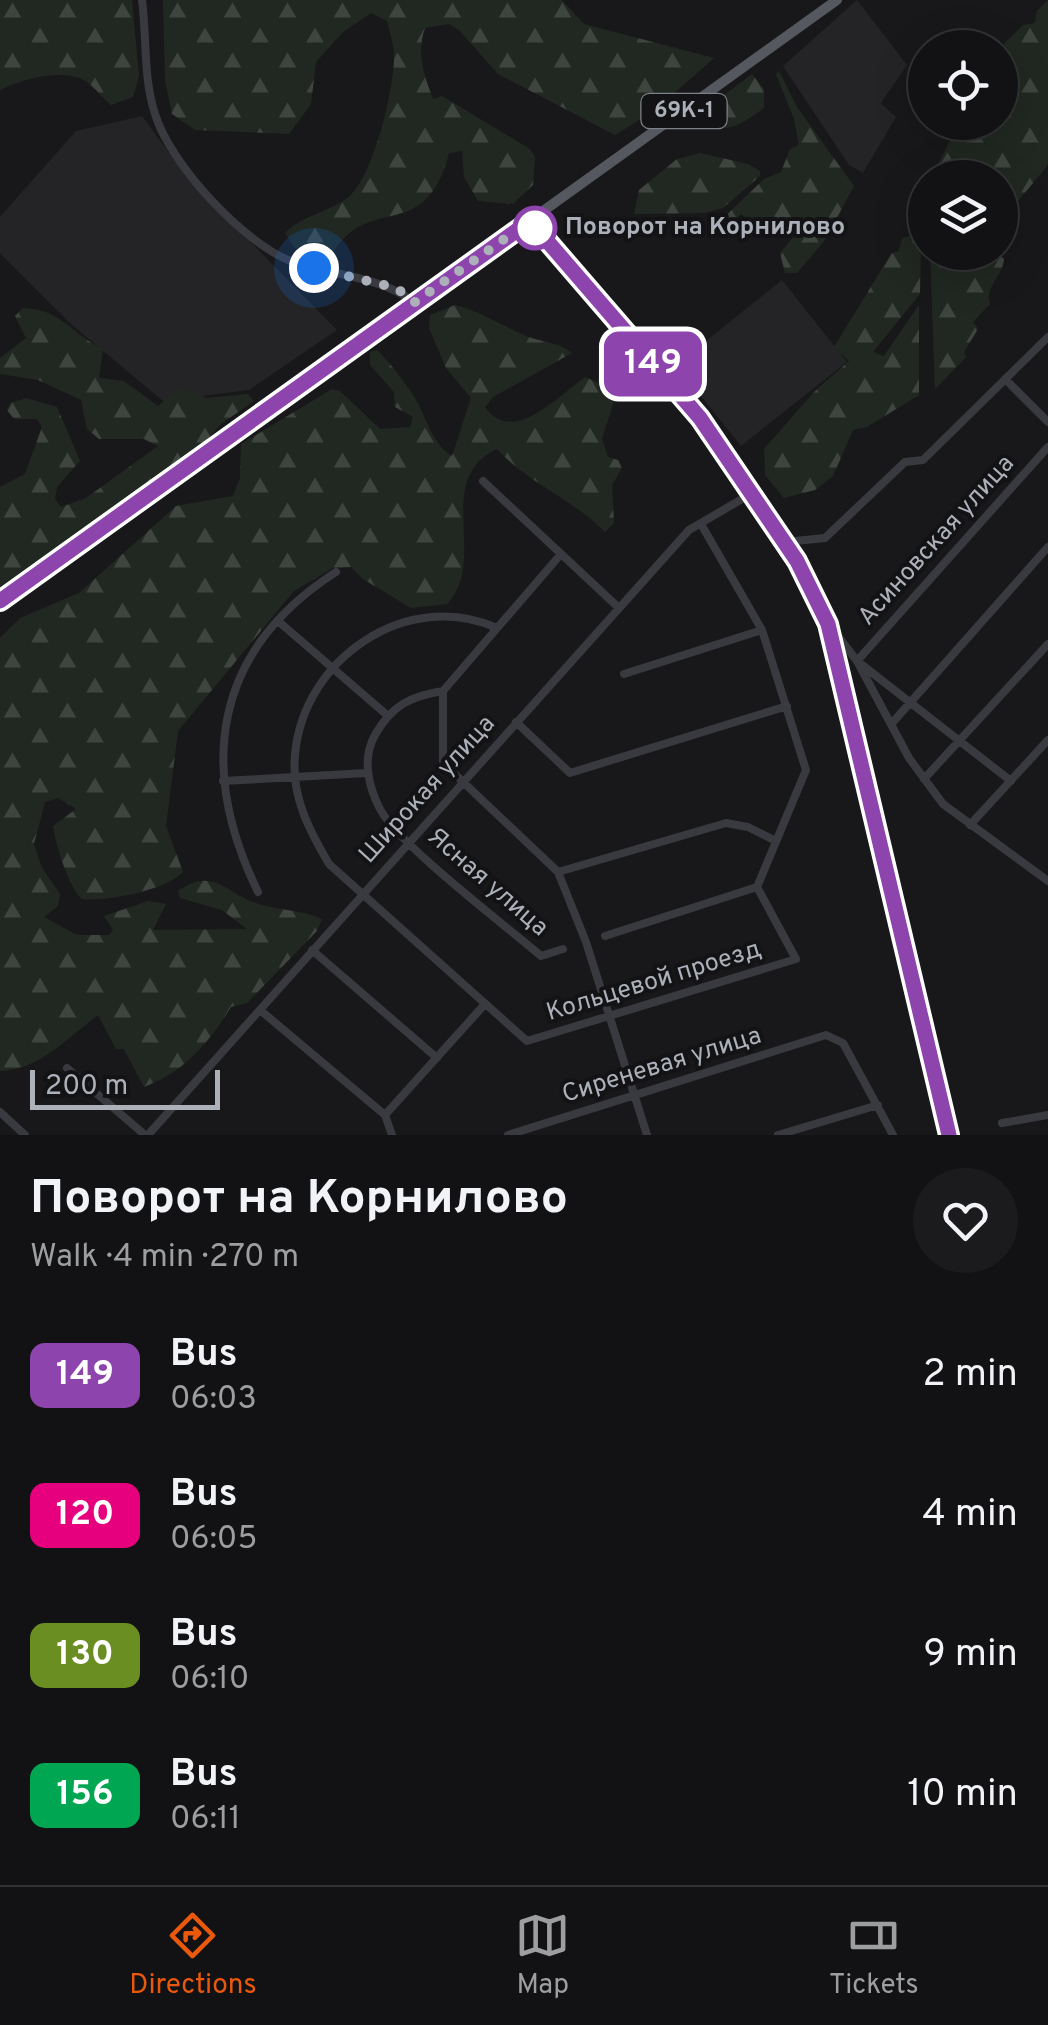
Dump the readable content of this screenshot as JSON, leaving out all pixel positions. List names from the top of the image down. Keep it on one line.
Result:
{"streets":{"main road":["69К-1"],"street":["Асиновская улица","Широкая улица","Ясная улица","Кольцевой проезд","Сиреневая улица"]},"crossings":[["Широкая улица","Ясная улица"],["Широкая улица","Кольцевой проезд"]],"places":["Поворот на Корнилово"],"lines":["bus line 149"],"scale_bar":"200 m","page":{"on_map":"149","scale":"200 m","heading":["Поворот на Корнилово","Walk · 4 min · 270 m"],"list":[{"mark":"149","name":"Bus","note":"06:03","value":"2 min"},{"mark":"120","name":"Bus","note":"06:05","value":"4 min"},{"mark":"130","name":"Bus","note":"06:10","value":"9 min"},{"mark":"156","name":"Bus","note":"06:11","value":"10 min"}],"tabs":["Directions","Map","Tickets"]}}
